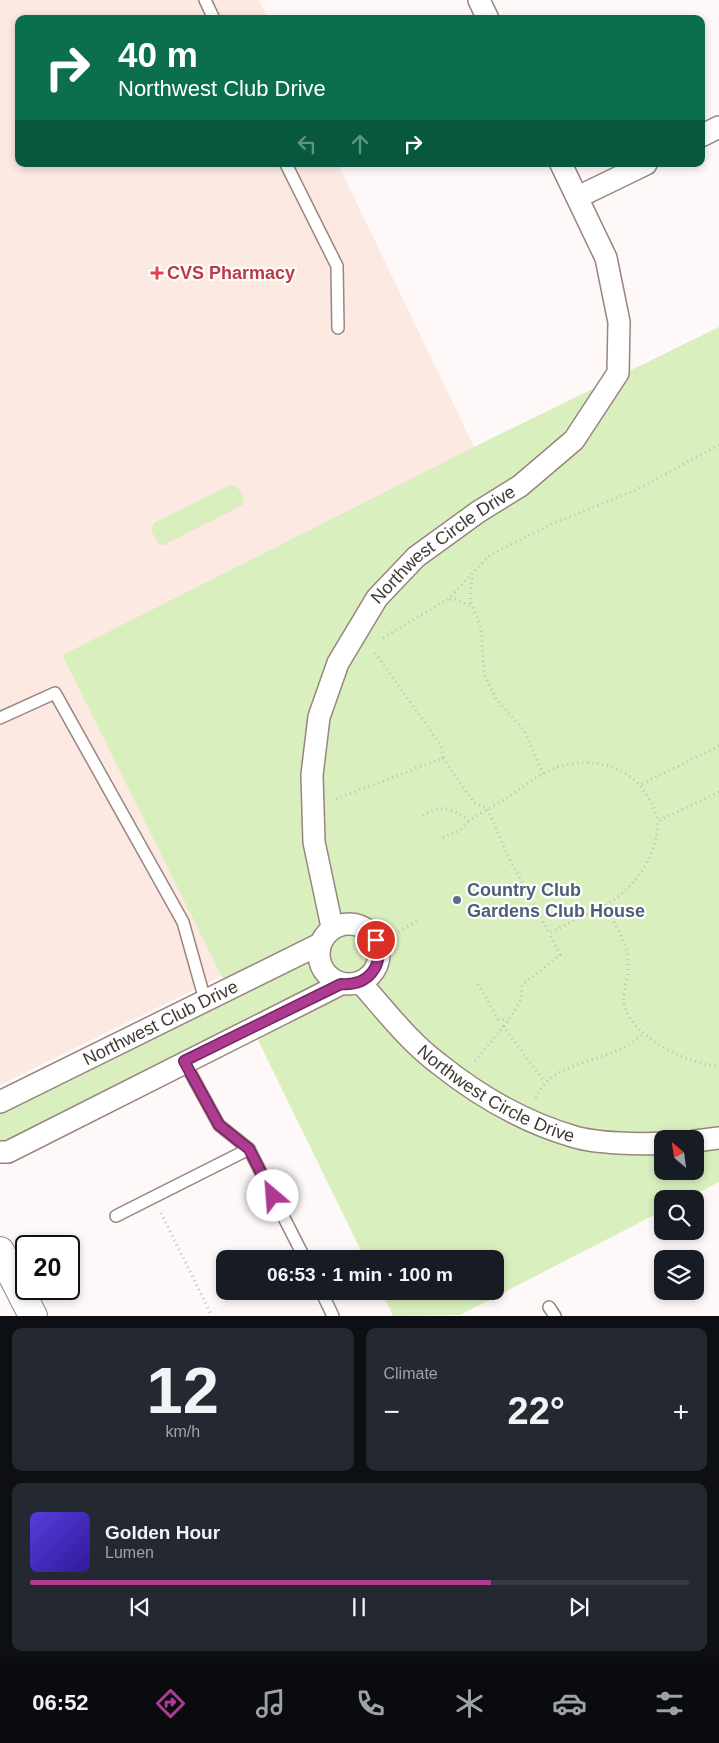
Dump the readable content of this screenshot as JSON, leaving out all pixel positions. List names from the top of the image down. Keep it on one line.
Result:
{"streets":{"street":["Northwest Circle Drive","Northwest Club Drive"]},"crossings":[["Northwest Circle Drive","Northwest Club Drive"]],"places":{"health":["CVS Pharmacy"],"other":["Country Club Gardens Club House"]},"north":"top left","page":{"turn":["40 m","Northwest Club Drive"],"limit":"20","trip":"06:53 · 1 min · 100 m","tile":[["12","km/h"],"Climate"],"heat":["−","22°","+"],"song":["Golden Hour","Lumen"],"tabs":"06:52"}}
